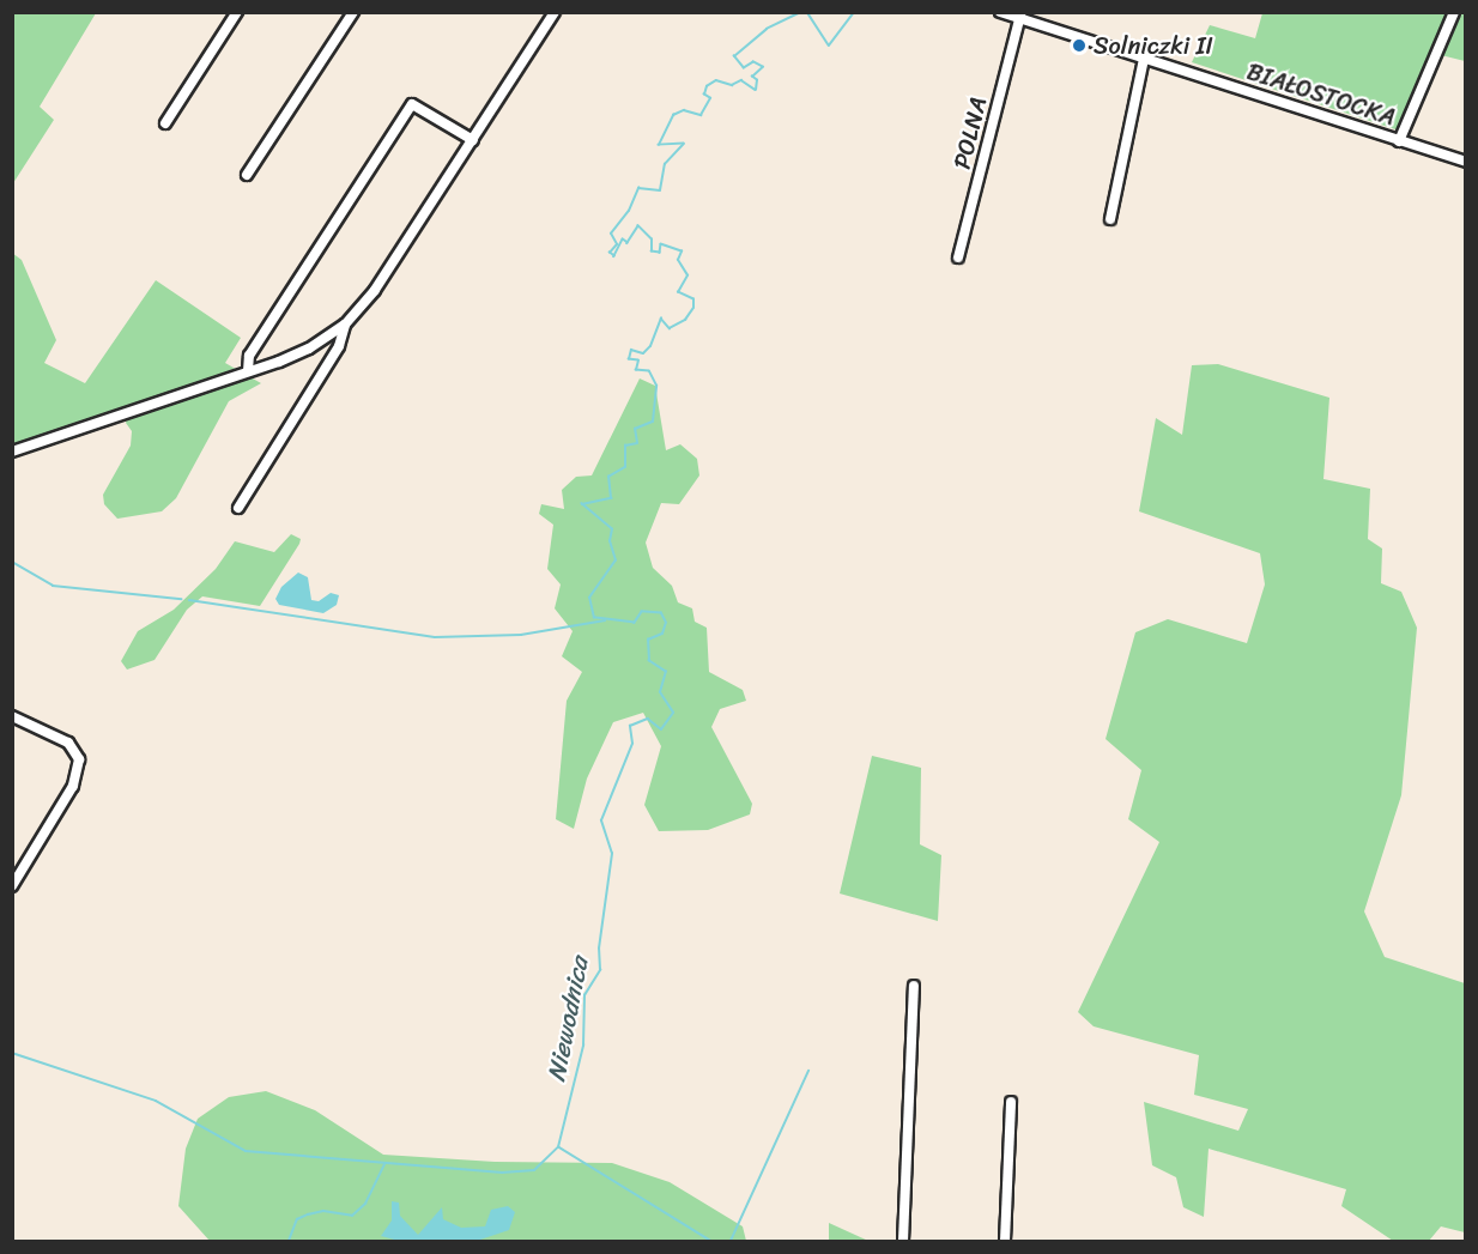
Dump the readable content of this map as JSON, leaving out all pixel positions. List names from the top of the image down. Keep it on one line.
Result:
{"streets":{"street":["BIAŁOSTOCKA","POLNA"]},"crossings":[["BIAŁOSTOCKA","POLNA"]],"water":["Niewodnica"],"places":["Solniczki II"]}
